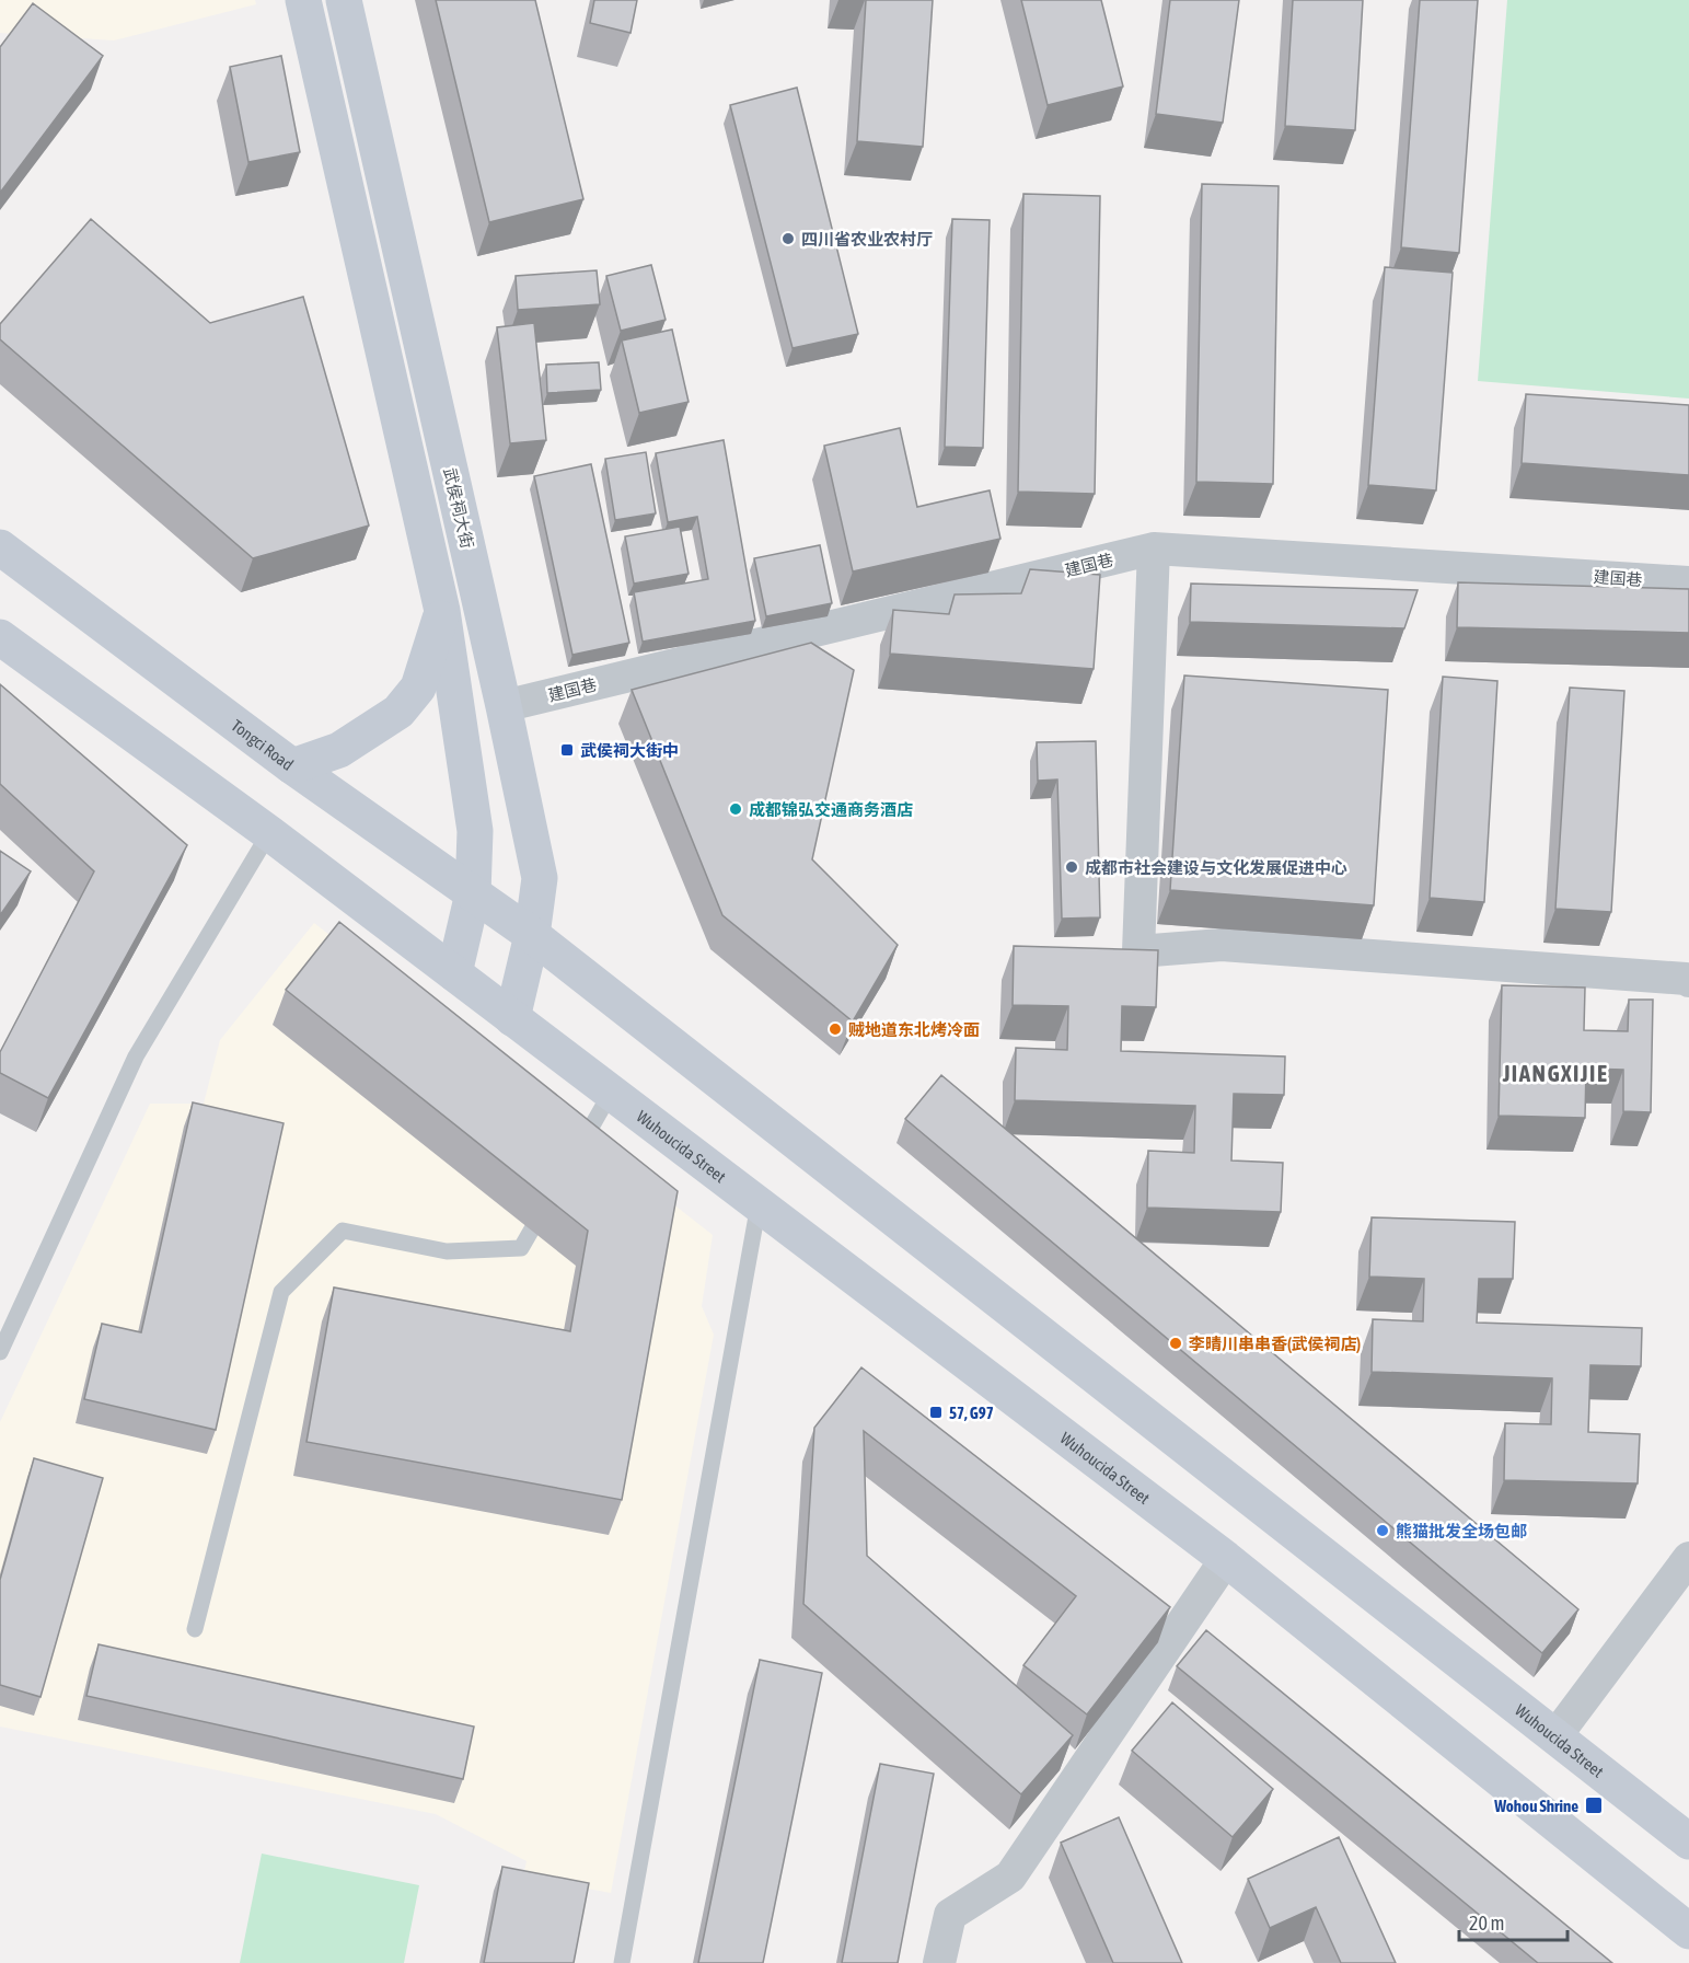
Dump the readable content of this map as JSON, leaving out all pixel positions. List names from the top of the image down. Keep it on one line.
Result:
{"streets":{"main road":["武侯祠大街","Tongci Road","Wuhoucida Street"],"street":["建国巷"]},"crossings":[["武侯祠大街","建国巷"],["武侯祠大街","Tongci Road"],["武侯祠大街","Wuhoucida Street"],["Tongci Road","Wuhoucida Street"]],"districts":["JIANGXIJIE"],"places":{"other":["四川省农业农村厅","成都锦弘交通商务酒店","成都市社会建设与文化发展促进中心","贼地道东北烤冷面","李晴川串串香(武侯祠店)","熊猫批发全场包邮"],"transit":["武侯祠大街中","57, G97","Wohou Shrine"]},"scale_bar":"20 m"}
